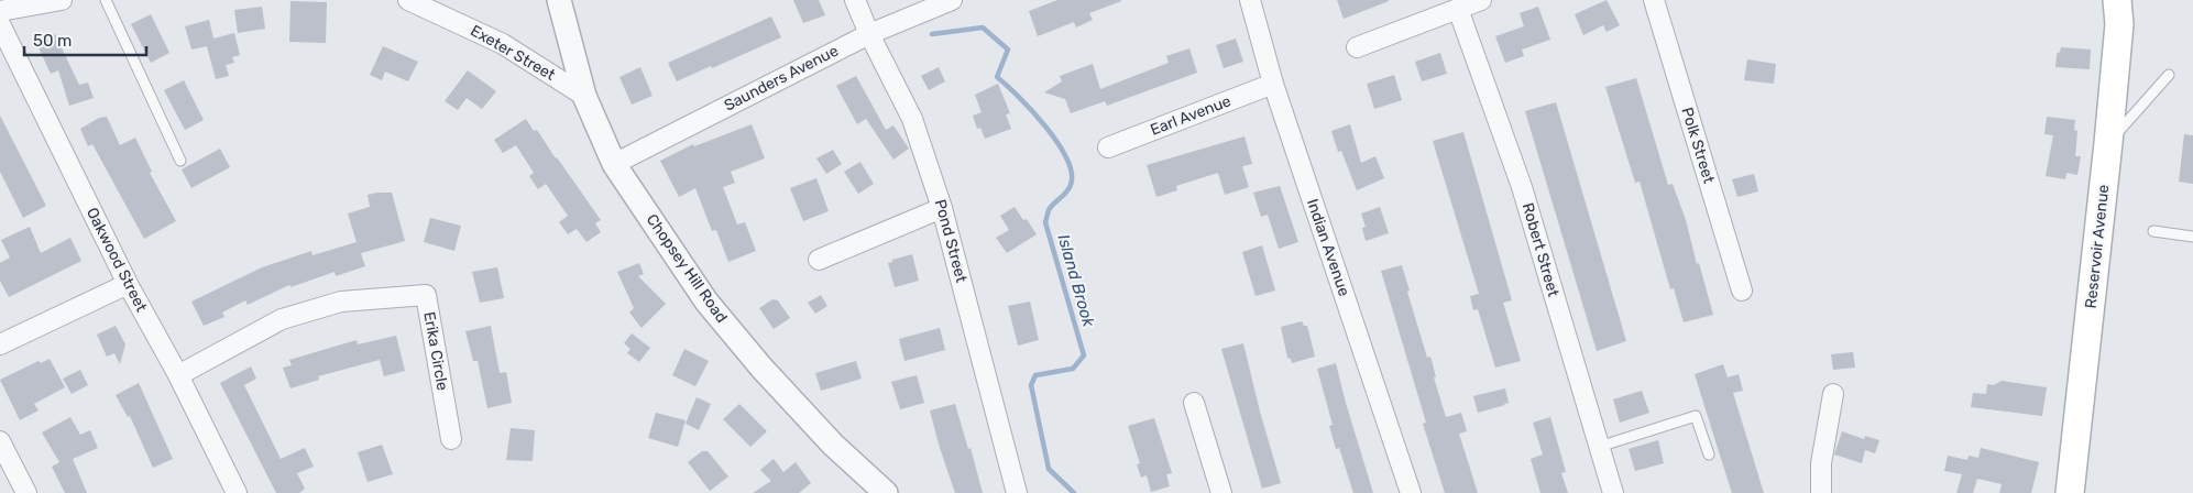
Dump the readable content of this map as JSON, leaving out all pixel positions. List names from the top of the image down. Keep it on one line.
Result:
{"streets":{"main road":["Reservoir Avenue"],"street":["Exeter Street","Saunders Avenue","Earl Avenue","Polk Street","Pond Street","Indian Avenue","Robert Street","Oakwood Street","Chopsey Hill Road","Erika Circle"]},"crossings":[["Exeter Street","Chopsey Hill Road"],["Saunders Avenue","Pond Street"],["Saunders Avenue","Chopsey Hill Road"],["Earl Avenue","Indian Avenue"],["Oakwood Street","Erika Circle"]],"water":["Island Brook"],"scale_bar":"50 m"}
